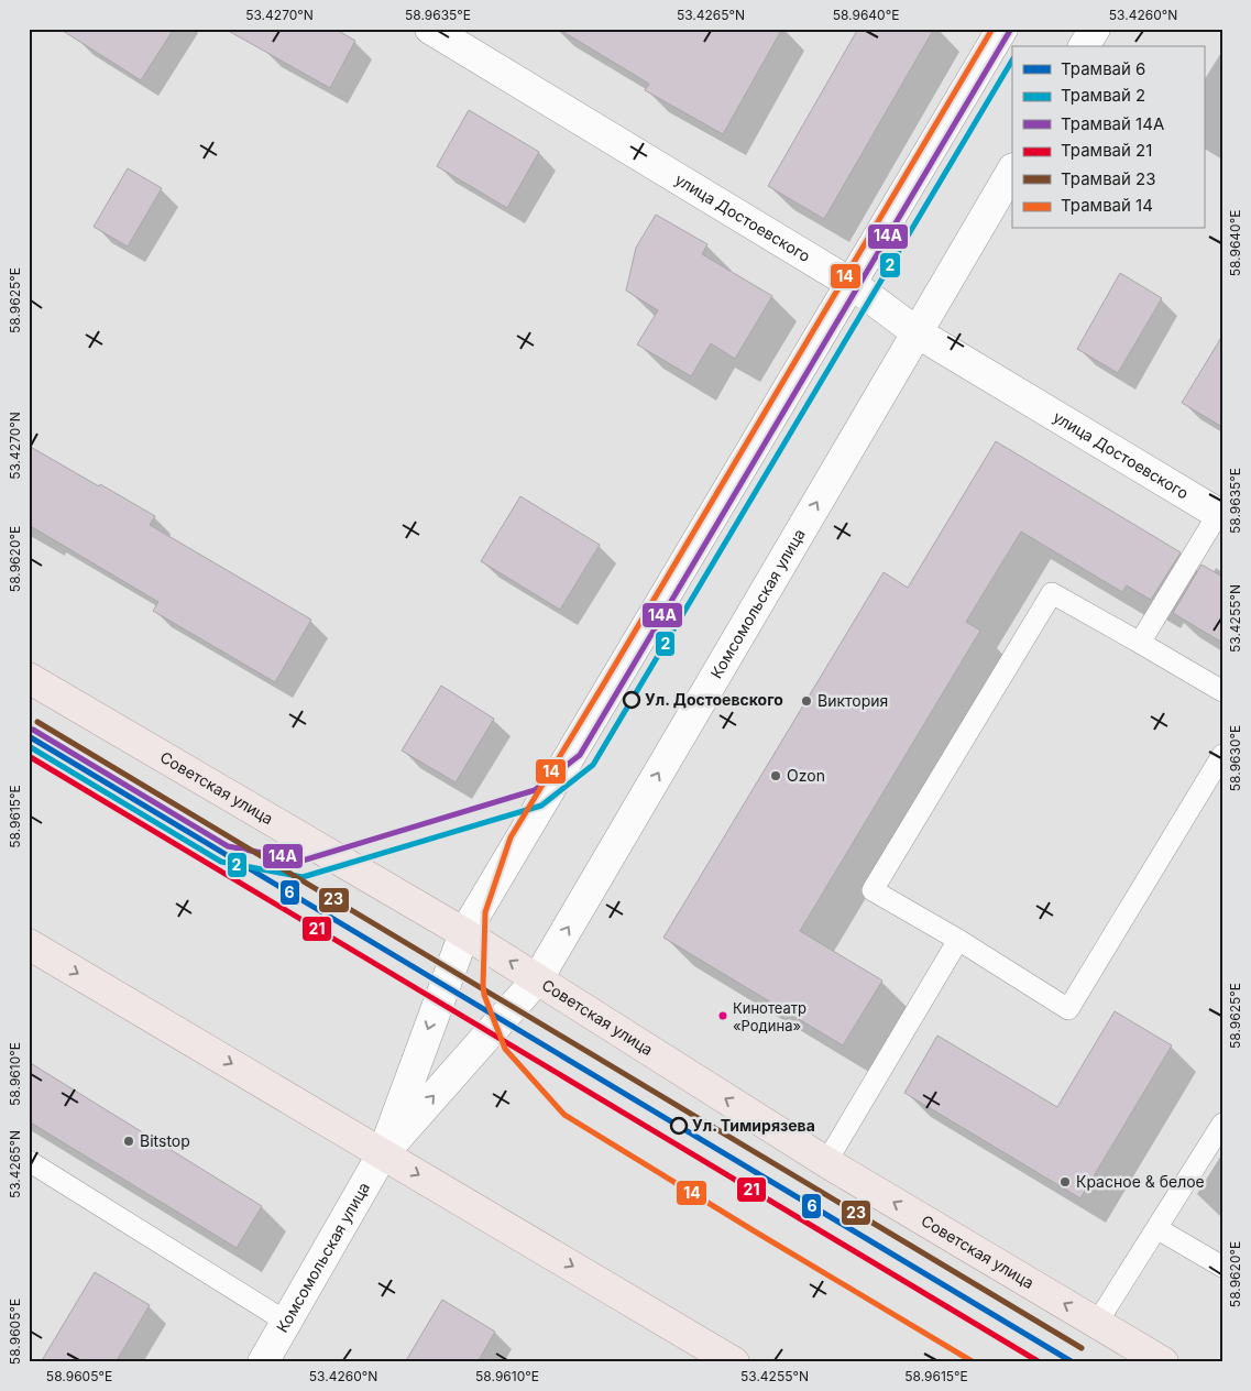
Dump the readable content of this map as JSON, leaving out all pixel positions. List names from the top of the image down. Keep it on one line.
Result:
{"streets":{"main road":["улица Достоевского","Комсомольская улица","Советская улица"]},"crossings":[["улица Достоевского","Комсомольская улица"],["Комсомольская улица","Советская улица"]],"places":["Ул. Достоевского","Виктория","Ozon","Кинотеатр «Родина»","Ул. Тимирязева","Bitstop","Красное & белое"],"lines":["tram line 14А","tram line 14","tram line 2","tram line 23","tram line 6","tram line 21"],"legend":["Трамвай 6","Трамвай 2","Трамвай 14А","Трамвай 21","Трамвай 23","Трамвай 14"],"coordinates":["53.4270°N","58.9635°E","53.4265°N","58.9640°E","53.4260°N","58.9625°E","58.9620°E","53.4255°N","58.9630°E","58.9615°E","58.9610°E","58.9605°E"]}
